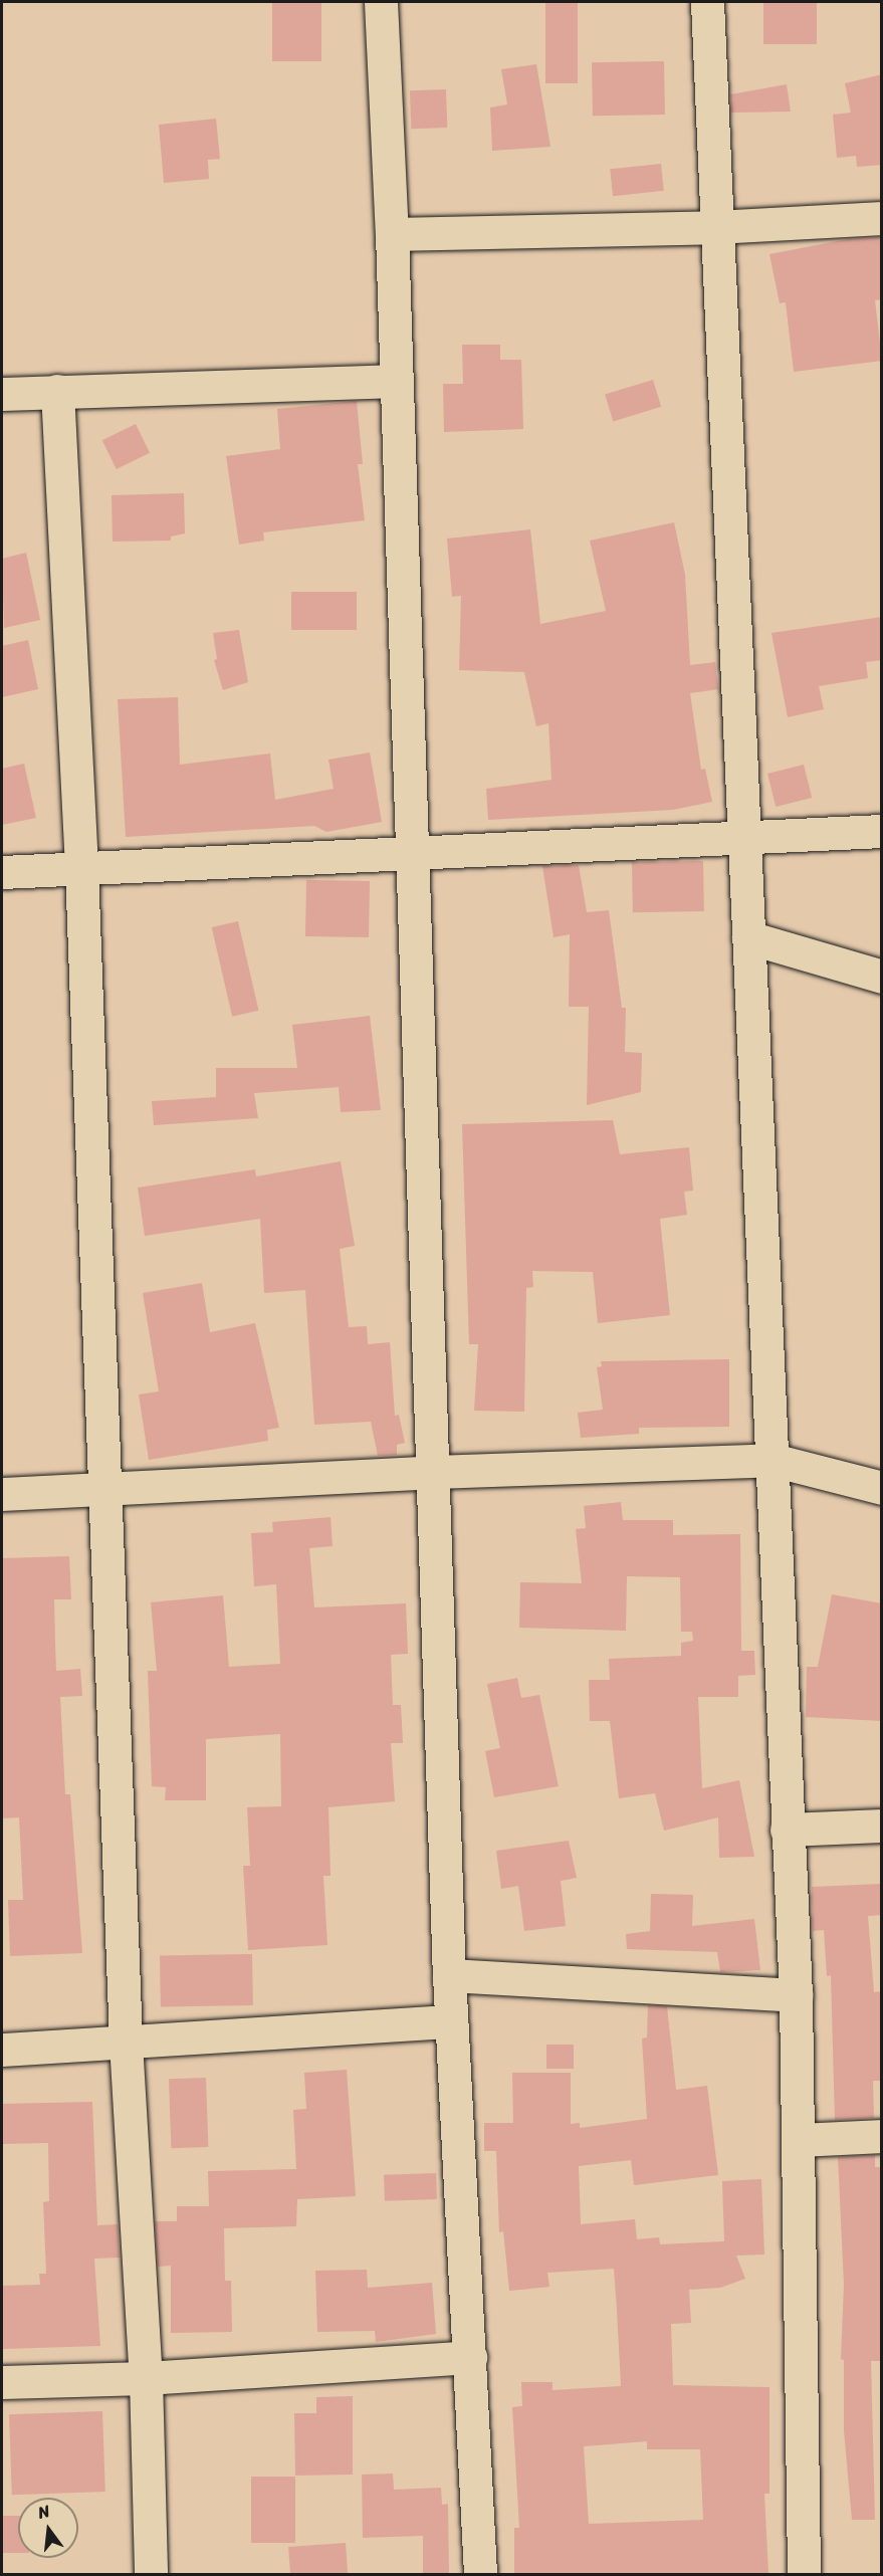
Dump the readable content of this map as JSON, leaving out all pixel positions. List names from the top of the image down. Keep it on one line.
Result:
{"north":"top"}
